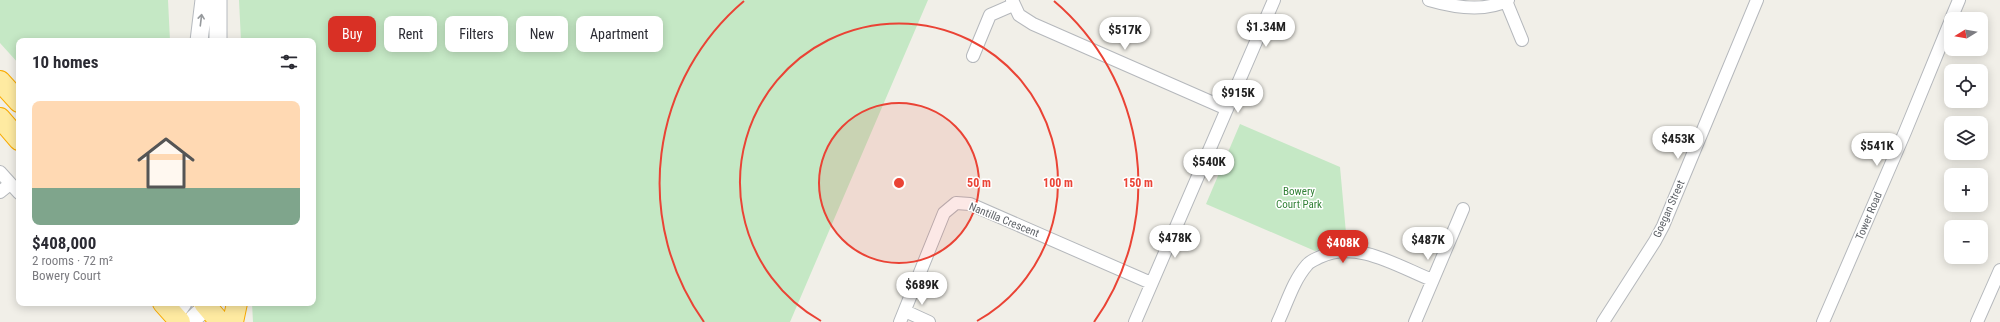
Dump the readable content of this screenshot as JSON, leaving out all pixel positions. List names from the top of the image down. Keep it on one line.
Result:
{"streets":{"street":["Goegan Street","Tower Road","Nantilla Crescent"]},"parks":["Bowery Court Park"],"north":"left","page":{"map_buttons":["+","−"],"price":["$1.34M","$517K","$915K","$453K","$541K","$540K","$478K","$487K","$408K","$689K"],"chip":["Buy","Rent","Filters","New","Apartment"],"heading":"10 homes","list":[{"name":"$408,000","note":"2 rooms · 72 m² · Bowery Court"}]},"rings":["50 m","100 m","150 m"]}
